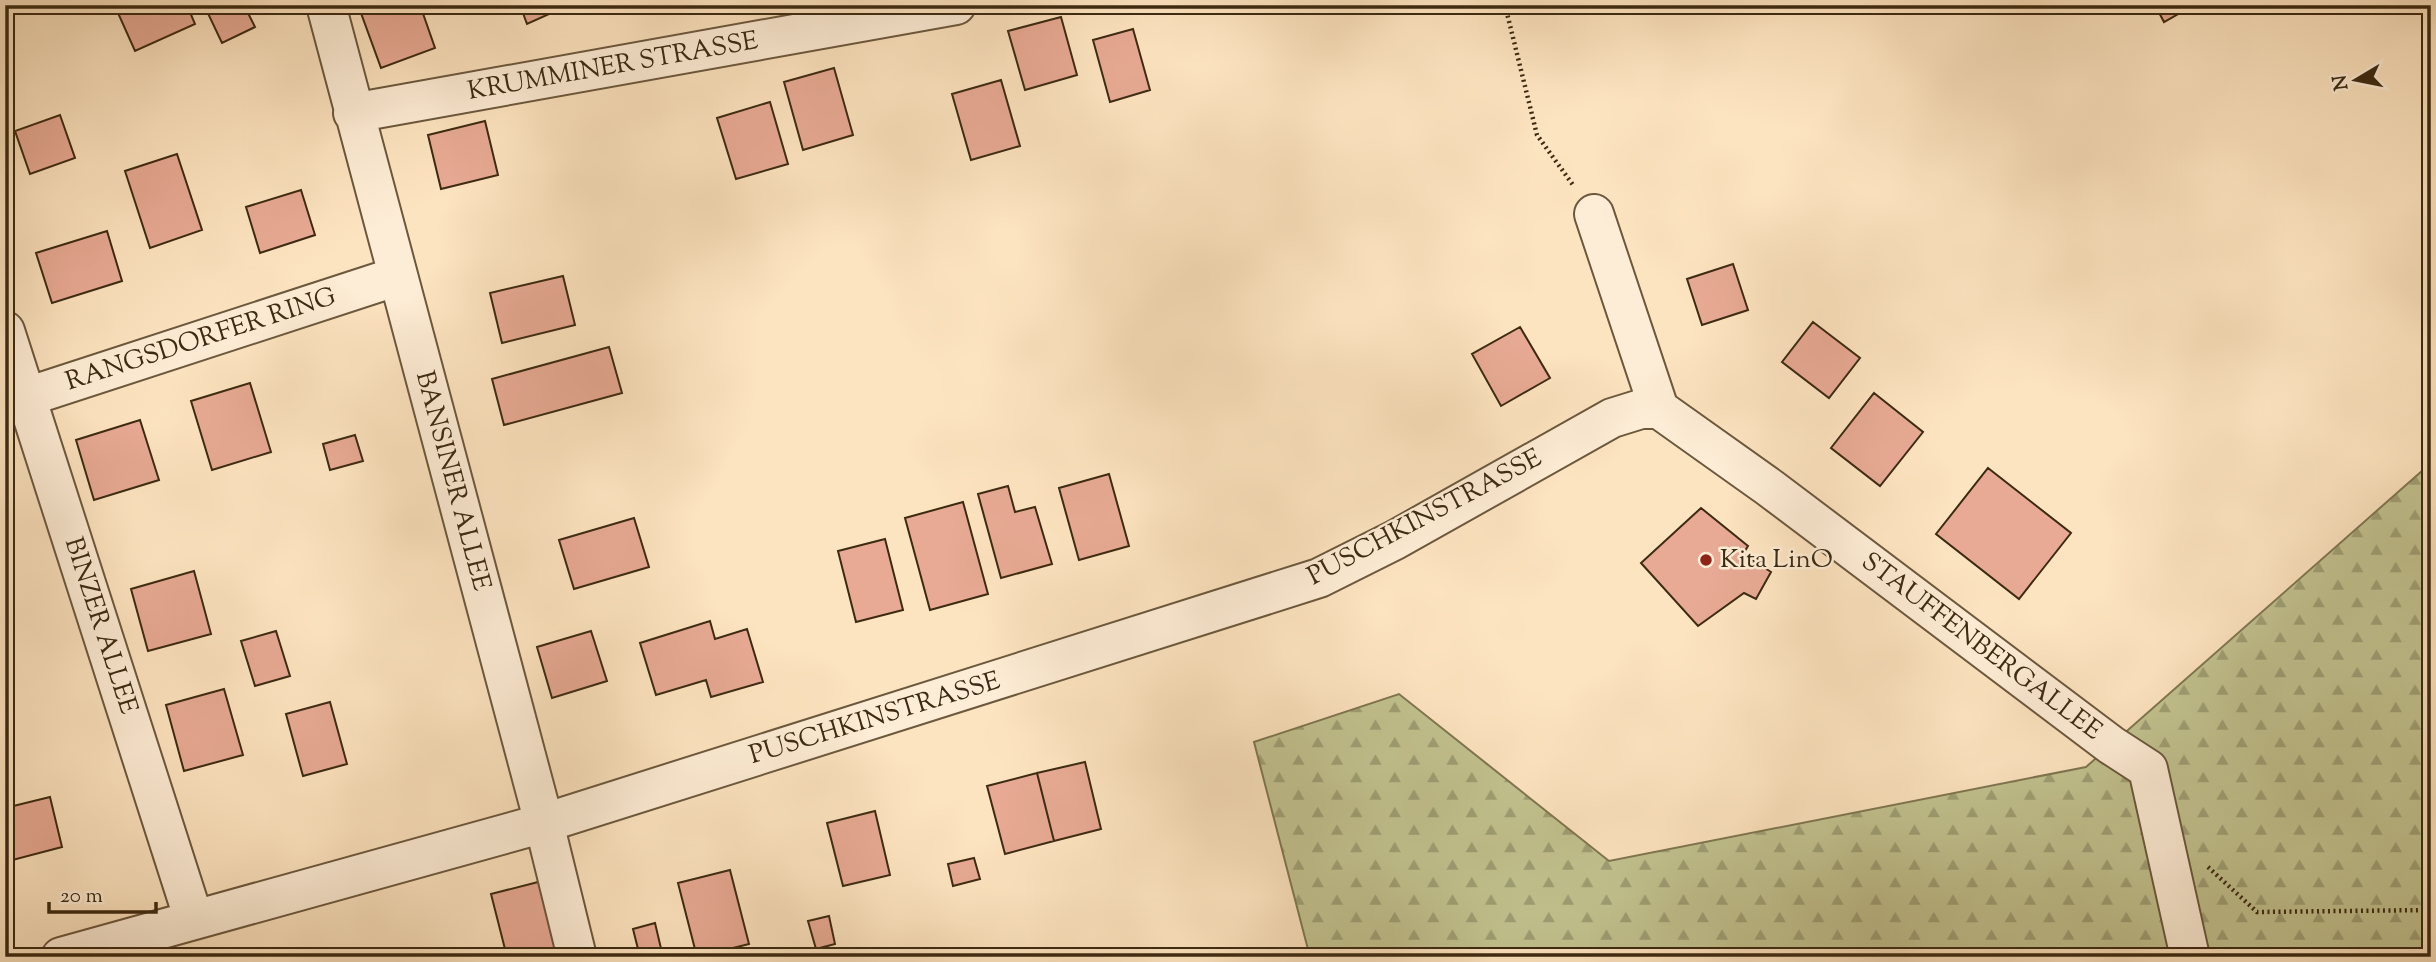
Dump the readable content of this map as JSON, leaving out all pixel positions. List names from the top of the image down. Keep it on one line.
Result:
{"streets":{"street":["KRUMMINER STRASSE","RANGSDORFER RING","BANSINER ALLEE","PUSCHKINSTRASSE","BINZER ALLEE","STAUFFENBERGALLEE"]},"crossings":[["KRUMMINER STRASSE","BANSINER ALLEE"],["RANGSDORFER RING","BANSINER ALLEE"],["RANGSDORFER RING","BINZER ALLEE"],["BANSINER ALLEE","PUSCHKINSTRASSE"],["PUSCHKINSTRASSE","BINZER ALLEE"],["PUSCHKINSTRASSE","STAUFFENBERGALLEE"]],"places":["Kita LinO"],"scale_bar":"20 m","north":"left"}
